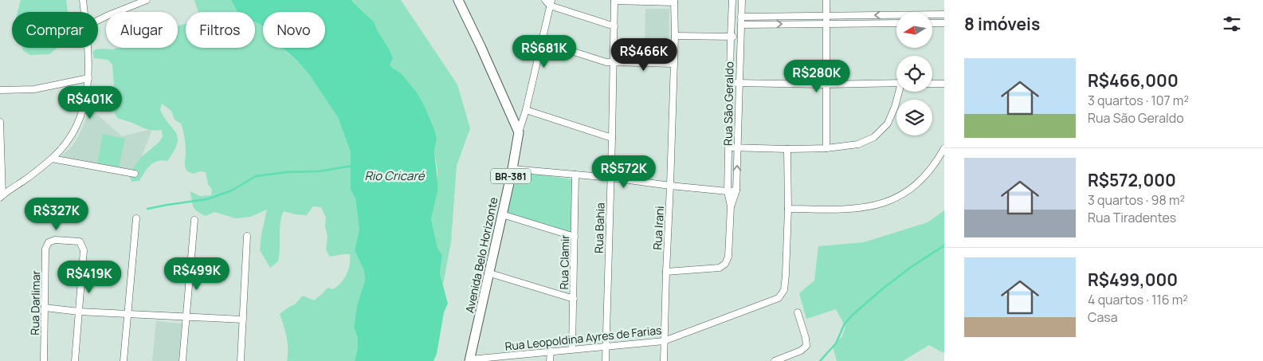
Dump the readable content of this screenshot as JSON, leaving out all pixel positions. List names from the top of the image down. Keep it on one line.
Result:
{"streets":{"main road":["BR-381","Avenida Belo Horizonte"],"street":["Rua São Geraldo","Rua Bahia","Rua Irani","Rua Clamir","Rua Darlimar","Rua Leopoldina Ayres de Farias"]},"crossings":[["Rua São Geraldo","Rua Irani"],["Rua Bahia","Rua Leopoldina Ayres de Farias"],["Rua Irani","Rua Leopoldina Ayres de Farias"],["Avenida Belo Horizonte","Rua Leopoldina Ayres de Farias"],["Rua Clamir","Rua Leopoldina Ayres de Farias"]],"water":["Rio Cricaré"],"north":"left","page":{"heading":"8 imóveis","chip":["Comprar","Alugar","Filtros","Novo"],"price":["R$681K","R$466K","R$280K","R$401K","R$572K","R$327K","R$499K","R$419K"],"list":[{"name":"R$466,000","note":"3 quartos · 107 m² · Rua São Geraldo"},{"name":"R$572,000","note":"3 quartos · 98 m² · Rua Tiradentes"},{"name":"R$499,000","note":"4 quartos · 116 m² · Casa"}]}}
